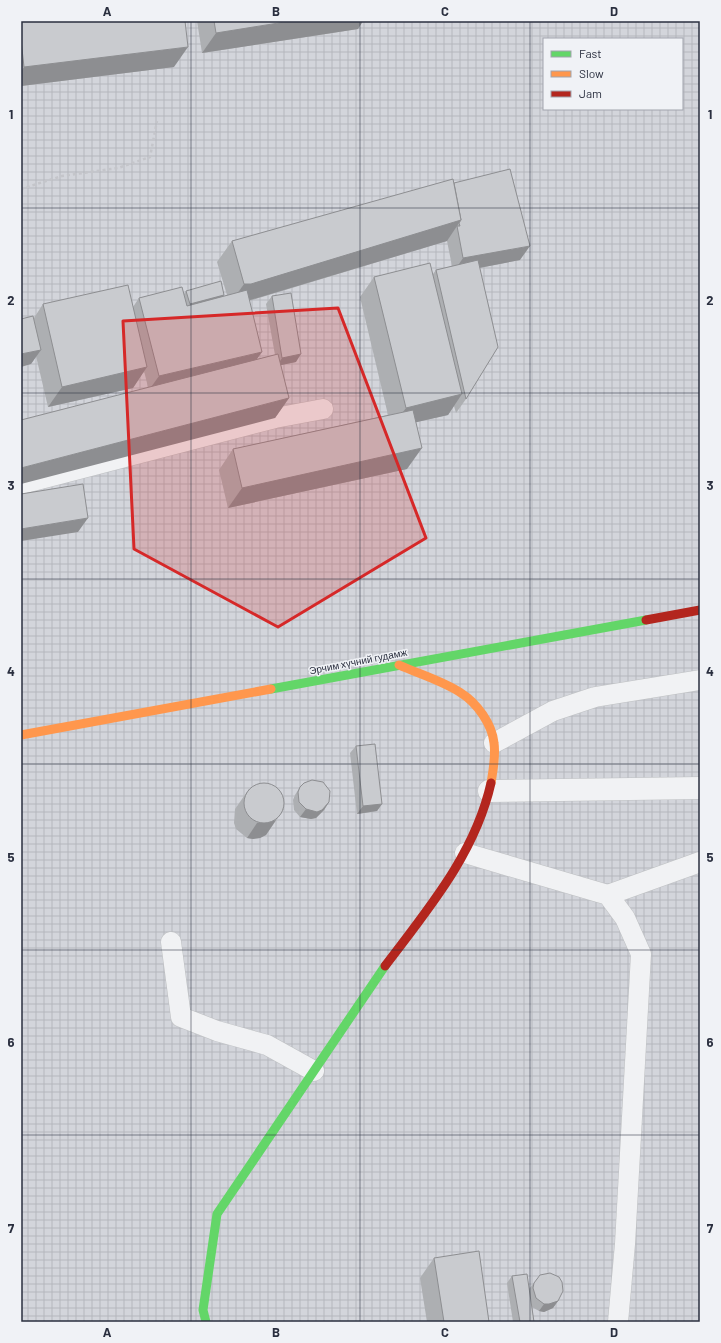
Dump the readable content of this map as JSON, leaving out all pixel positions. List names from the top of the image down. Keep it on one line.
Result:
{"streets":{"street":["Эрчим хүчний гудамж"]},"legend":["Fast","Slow","Jam"],"grid":{"columns":["A","B","C","D"],"rows":["1","2","3","4","5","6","7"]}}
